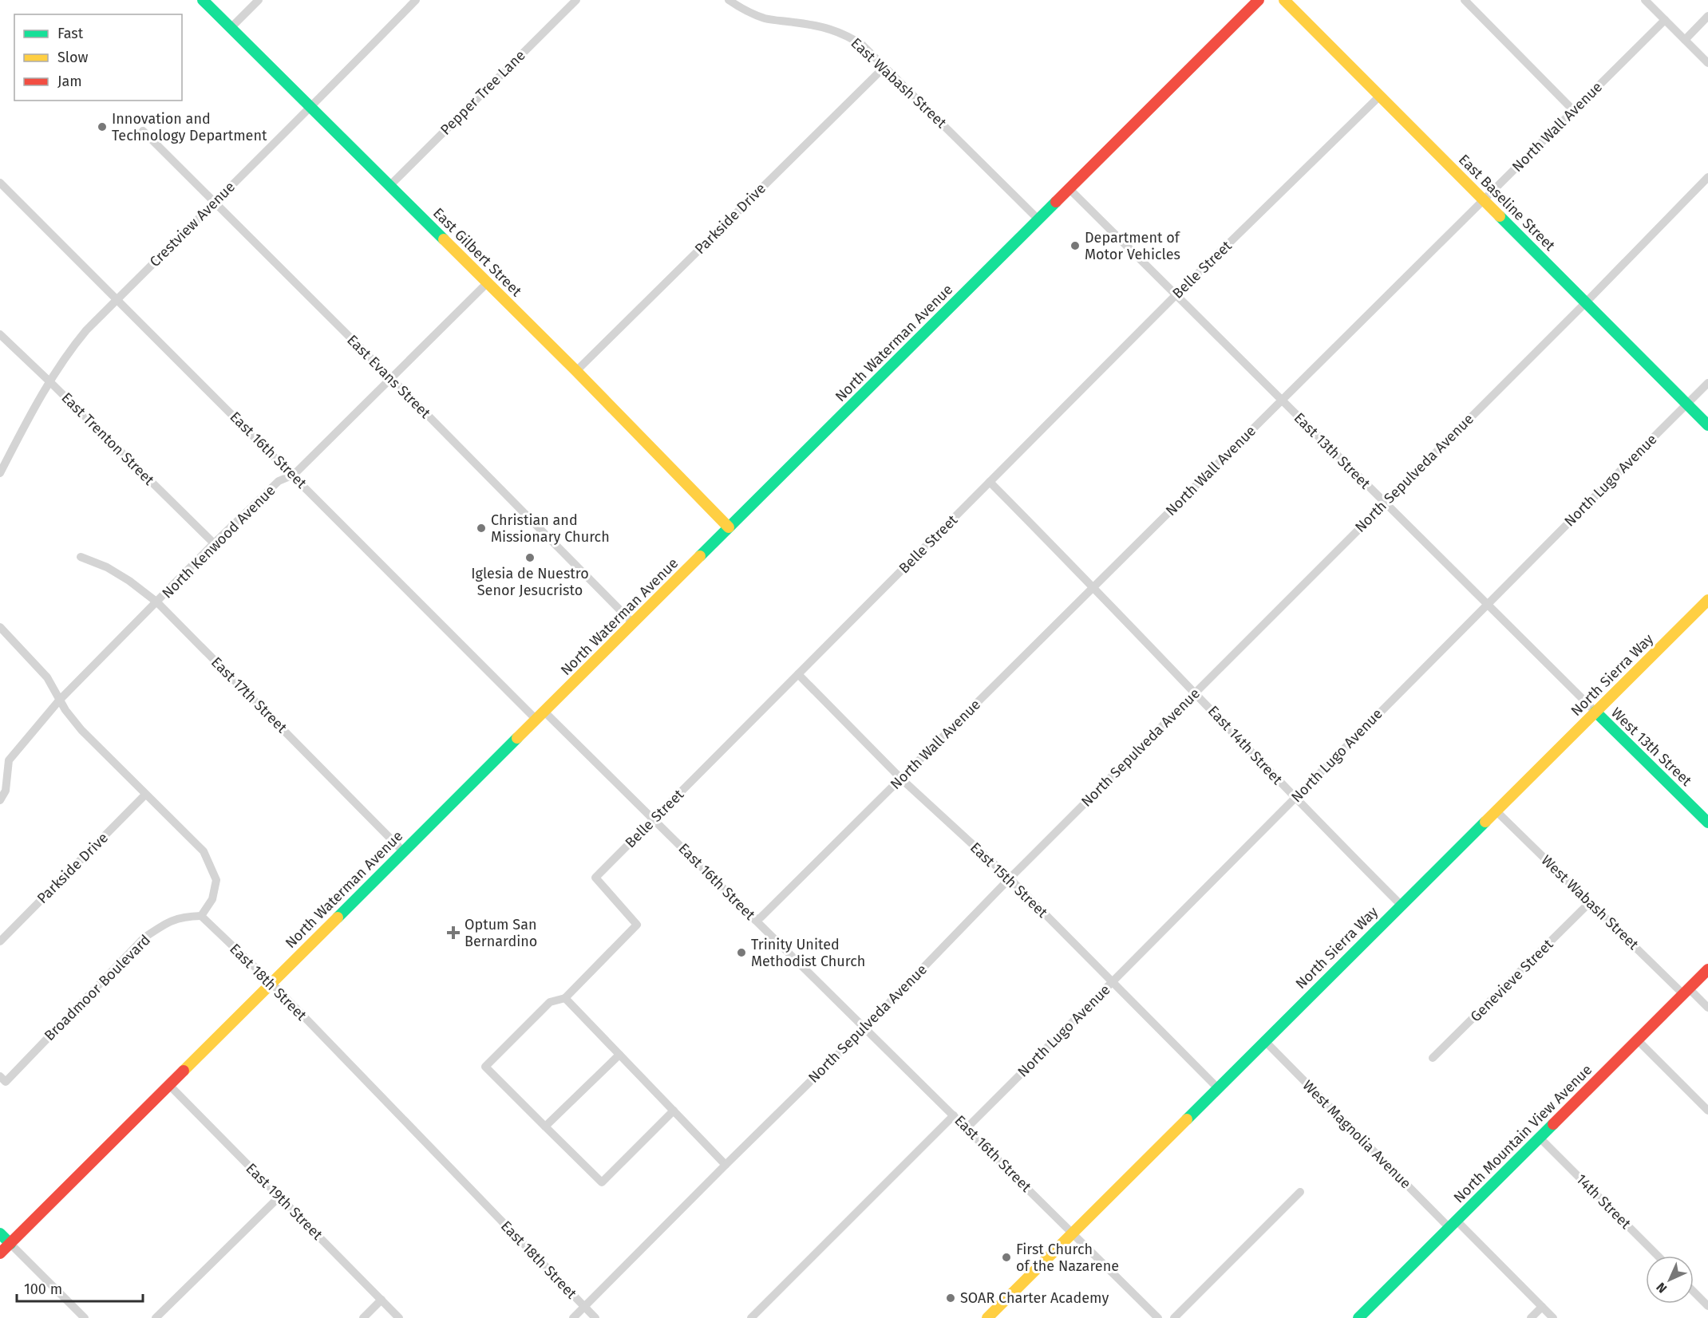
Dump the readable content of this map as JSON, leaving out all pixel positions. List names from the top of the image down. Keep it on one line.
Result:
{"streets":{"street":["East Wabash Street","Pepper Tree Lane","North Wall Avenue","East Baseline Street","Parkside Drive","Crestview Avenue","East Gilbert Street","Belle Street","North Waterman Avenue","East Evans Street","East Trenton Street","East 16th Street","East 13th Street","North Sepulveda Avenue","North Lugo Avenue","North Kenwood Avenue","North Sierra Way","East 17th Street","East 14th Street","West 13th Street","East 15th Street","West Wabash Street","Genevieve Street","East 18th Street","Broadmoor Boulevard","North Mountain View Avenue","West Magnolia Avenue","East 19th Street","14th Street"]},"crossings":[["East Wabash Street","Parkside Drive"],["East Wabash Street","North Waterman Avenue"],["Pepper Tree Lane","East Gilbert Street"],["North Wall Avenue","East Baseline Street"],["North Wall Avenue","East 16th Street"],["North Wall Avenue","East 13th Street"],["North Wall Avenue","East 14th Street"],["North Wall Avenue","East 15th Street"],["East Baseline Street","Belle Street"],["East Baseline Street","North Sepulveda Avenue"],["East Baseline Street","North Lugo Avenue"],["Parkside Drive","East Gilbert Street"],["Crestview Avenue","East Gilbert Street"],["Crestview Avenue","East Evans Street"],["Crestview Avenue","East Trenton Street"],["Crestview Avenue","East 16th Street"],["East Gilbert Street","North Waterman Avenue"],["East Gilbert Street","North Kenwood Avenue"],["Belle Street","East 16th Street"],["Belle Street","East 13th Street"],["Belle Street","East 14th Street"],["Belle Street","East 15th Street"],["North Waterman Avenue","East Evans Street"],["North Waterman Avenue","East 16th Street"],["North Waterman Avenue","East 13th Street"],["North Waterman Avenue","East 17th Street"],["North Waterman Avenue","East 18th Street"],["North Waterman Avenue","East 19th Street"],["East Evans Street","North Kenwood Avenue"],["East Trenton Street","North Kenwood Avenue"],["East 16th Street","North Sepulveda Avenue"],["East 16th Street","North Lugo Avenue"],["East 16th Street","North Kenwood Avenue"],["East 16th Street","North Sierra Way"],["East 13th Street","North Sepulveda Avenue"],["East 13th Street","North Lugo Avenue"],["East 13th Street","North Sierra Way"],["East 13th Street","West 13th Street"],["North Sepulveda Avenue","East 14th Street"],["North Sepulveda Avenue","East 15th Street"],["North Sepulveda Avenue","East 18th Street"],["North Lugo Avenue","East 14th Street"],["North Lugo Avenue","East 15th Street"],["North Kenwood Avenue","East 17th Street"],["North Sierra Way","East 14th Street"],["North Sierra Way","West 13th Street"],["North Sierra Way","East 15th Street"],["North Sierra Way","West Wabash Street"],["North Sierra Way","West Magnolia Avenue"],["West Wabash Street","Genevieve Street"],["West Wabash Street","North Mountain View Avenue"],["East 18th Street","Broadmoor Boulevard"],["North Mountain View Avenue","West Magnolia Avenue"],["North Mountain View Avenue","14th Street"]],"places":{"other":["Innovation and Technology Department","Department of Motor Vehicles","Christian and Missionary Church","Iglesia de Nuestro Senor Jesucristo","Trinity United Methodist Church","First Church of the Nazarene","SOAR Charter Academy"],"health":["Optum San Bernardino"]},"legend":["Fast","Slow","Jam"],"scale_bar":"100 m","north":"bottom left"}
